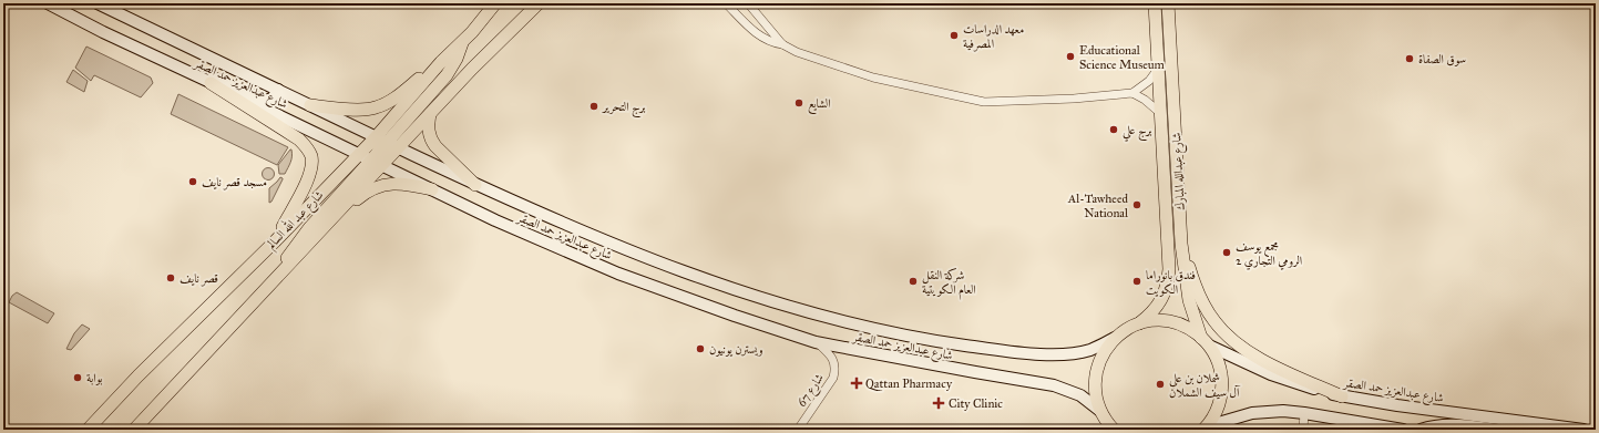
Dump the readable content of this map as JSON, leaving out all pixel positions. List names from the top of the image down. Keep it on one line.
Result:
{"streets":{"main road":["شارع عبدالعزيز حمد الصقر","شارع عبدالله المبارك","شارع عبد الله السالم"],"street":["شارع 67"]},"crossings":[["شارع عبدالعزيز حمد الصقر","شارع عبدالله المبارك"],["شارع عبدالعزيز حمد الصقر","شارع عبد الله السالم"],["شارع عبدالعزيز حمد الصقر","شارع 67"]],"places":{"other":["معهد الدراسات المصرفية","Educational Science Museum","سوق الصفاة","الشايع","برج التحرير","برج علي","مسجد قصر نايف","Al-Tawheed National","مجمع يوسف الرومي التجاري 2","قصر نايف","شركة النقل العام الكويتية","فندق بانوراما الكويت","ويسترن يونيون","بوابة","شملان بن علي آل سيف الشملان"],"health":["Qattan Pharmacy","City Clinic"]}}
